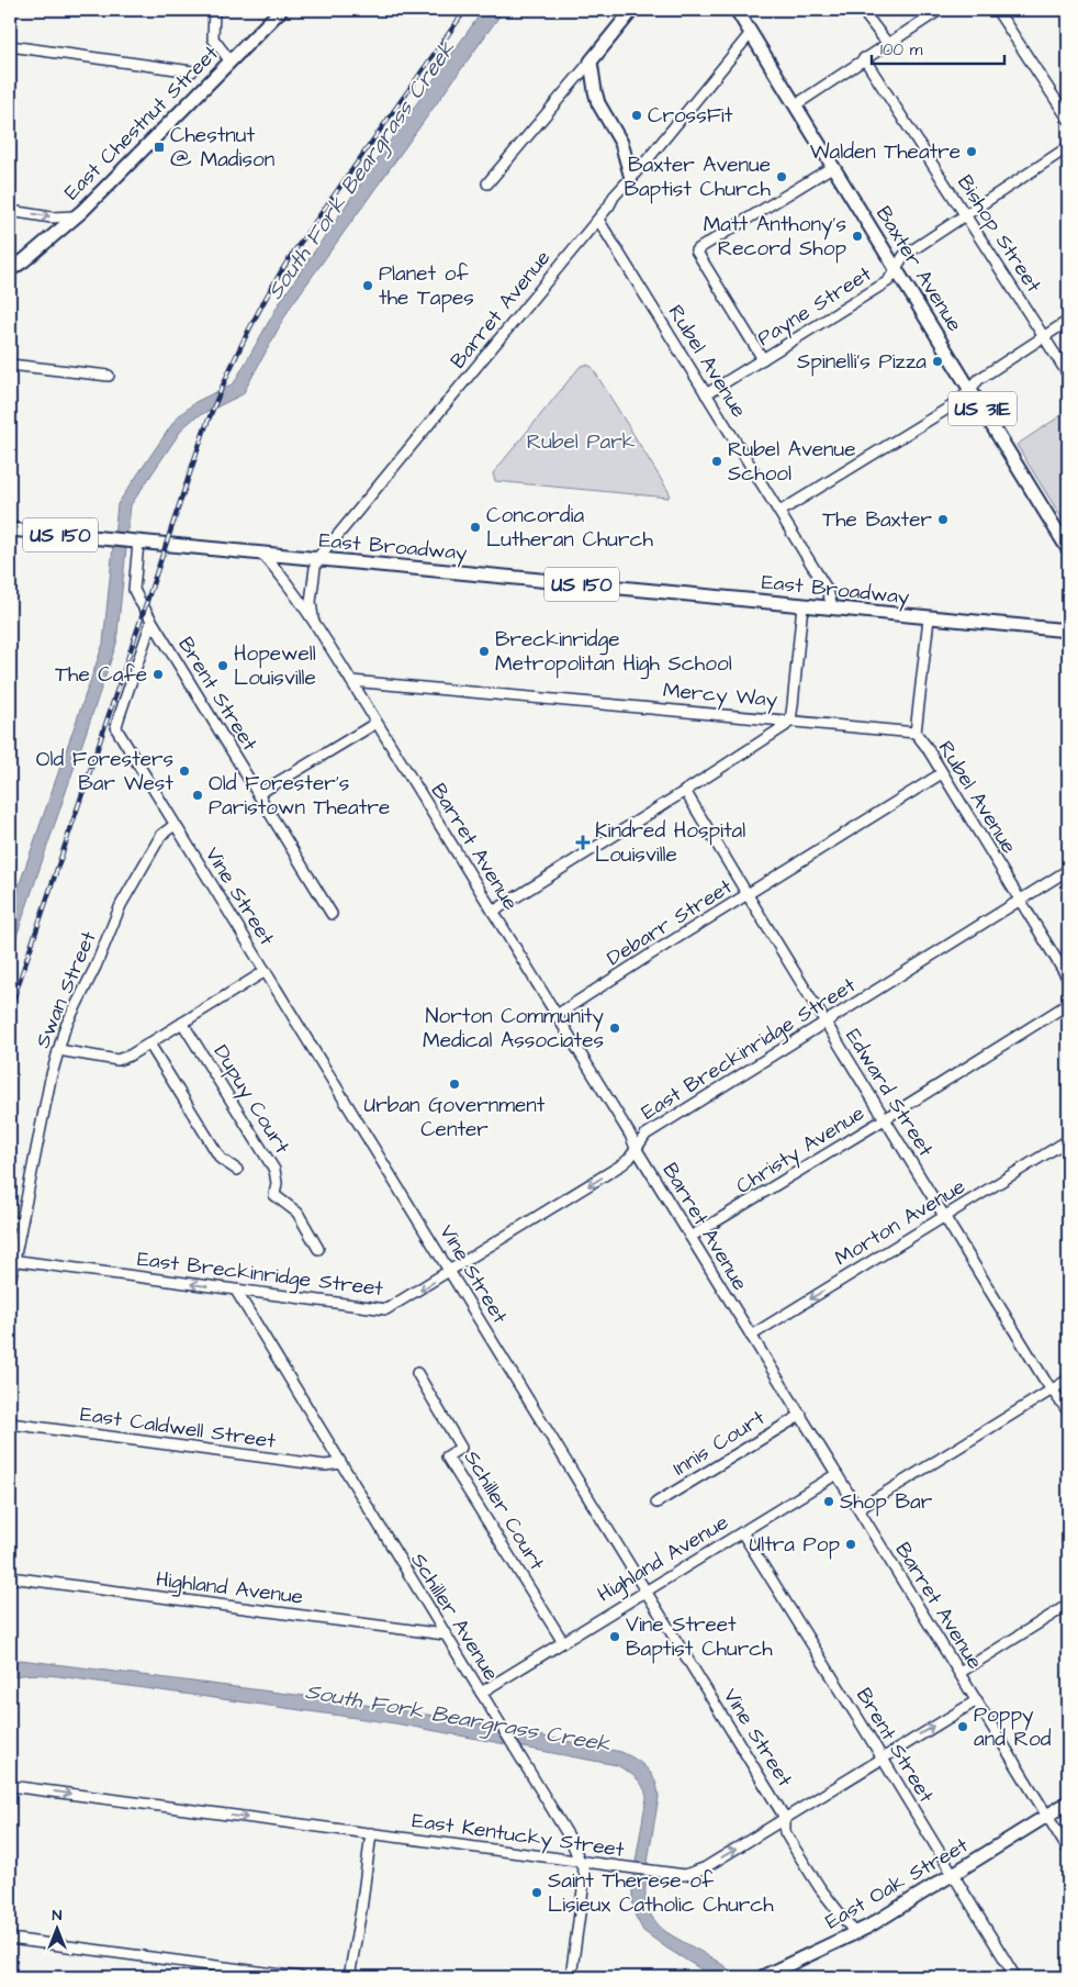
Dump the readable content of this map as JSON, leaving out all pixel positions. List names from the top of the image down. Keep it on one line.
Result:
{"streets":{"main road":["East Chestnut Street","Baxter Avenue","US 31E","US 150","East Broadway","East Oak Street"],"street":["Bishop Street","Payne Street","Barret Avenue","Rubel Avenue","Brent Street","Mercy Way","Vine Street","Debarr Street","Swan Street","East Breckinridge Street","Edward Street","Dupuy Court","Christy Avenue","Morton Avenue","East Caldwell Street","Innis Court","Schiller Court","Highland Avenue","Schiller Avenue","East Kentucky Street"]},"crossings":[["Bishop Street","Payne Street"],["Baxter Avenue","Payne Street"],["Baxter Avenue","Barret Avenue"],["Payne Street","Rubel Avenue"],["Barret Avenue","Rubel Avenue"],["Barret Avenue","East Broadway"],["Barret Avenue","Mercy Way"],["Barret Avenue","Debarr Street"],["Barret Avenue","East Breckinridge Street"],["Barret Avenue","Christy Avenue"],["Barret Avenue","Morton Avenue"],["Barret Avenue","Innis Court"],["Barret Avenue","Highland Avenue"],["Barret Avenue","East Kentucky Street"],["Barret Avenue","East Oak Street"],["Rubel Avenue","East Broadway"],["Rubel Avenue","Mercy Way"],["Rubel Avenue","Debarr Street"],["Rubel Avenue","East Breckinridge Street"],["East Broadway","Brent Street"],["Brent Street","Vine Street"],["Brent Street","Highland Avenue"],["Brent Street","East Kentucky Street"],["Brent Street","East Oak Street"],["Vine Street","Swan Street"],["Vine Street","East Breckinridge Street"],["Vine Street","Highland Avenue"],["Vine Street","East Kentucky Street"],["Vine Street","East Oak Street"],["Debarr Street","Edward Street"],["Swan Street","East Breckinridge Street"],["East Breckinridge Street","Edward Street"],["East Breckinridge Street","Schiller Avenue"],["Edward Street","Christy Avenue"],["Edward Street","Morton Avenue"],["East Caldwell Street","Schiller Avenue"],["Schiller Court","Highland Avenue"],["Highland Avenue","Schiller Avenue"],["Schiller Avenue","East Kentucky Street"]],"one_way":["East Breckinridge Street","Morton Avenue","East Kentucky Street"],"water":["South Fork Beargrass Creek"],"parks":["Rubel Park"],"places":{"other":["CrossFit","Walden Theatre","Baxter Avenue Baptist Church","Matt Anthony's Record Shop","Planet of the Tapes","Spinelli's Pizza","Rubel Avenue School","The Baxter","Concordia Lutheran Church","Breckinridge Metropolitan High School","Hopewell Louisville","The Cafe","Old Foresters Bar West","Old Forester's Paristown Theatre","Norton Community Medical Associates","Urban Government Center","Shop Bar","Ultra Pop","Vine Street Baptist Church","Poppy and Rod","Saint Therese of Lisieux Catholic Church"],"transit":["Chestnut @ Madison"],"health":["Kindred Hospital Louisville"]},"scale_bar":"100 m","north":"top"}
